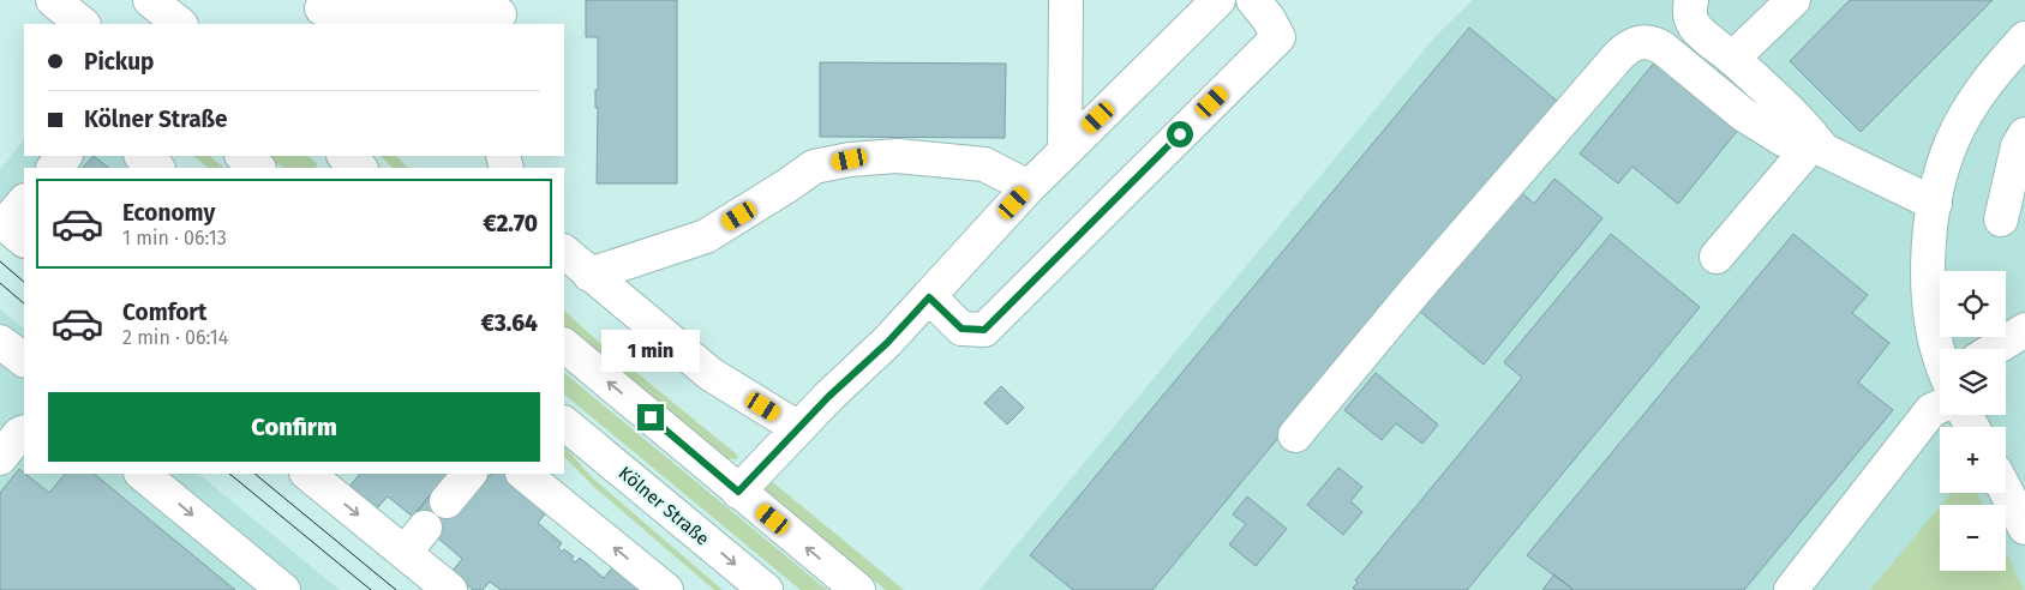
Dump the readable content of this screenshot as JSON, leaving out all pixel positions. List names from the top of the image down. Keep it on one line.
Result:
{"streets":{"main road":["Kölner Straße"]},"page":{"banner":["Pickup","Kölner Straße"],"list":[{"name":"Economy","note":"1 min · 06:13","value":"€2.70"},{"name":"Comfort","note":"2 min · 06:14","value":"€3.64"}],"map_buttons":["+","−"],"bubble":"1 min","buttons":"Confirm"}}
